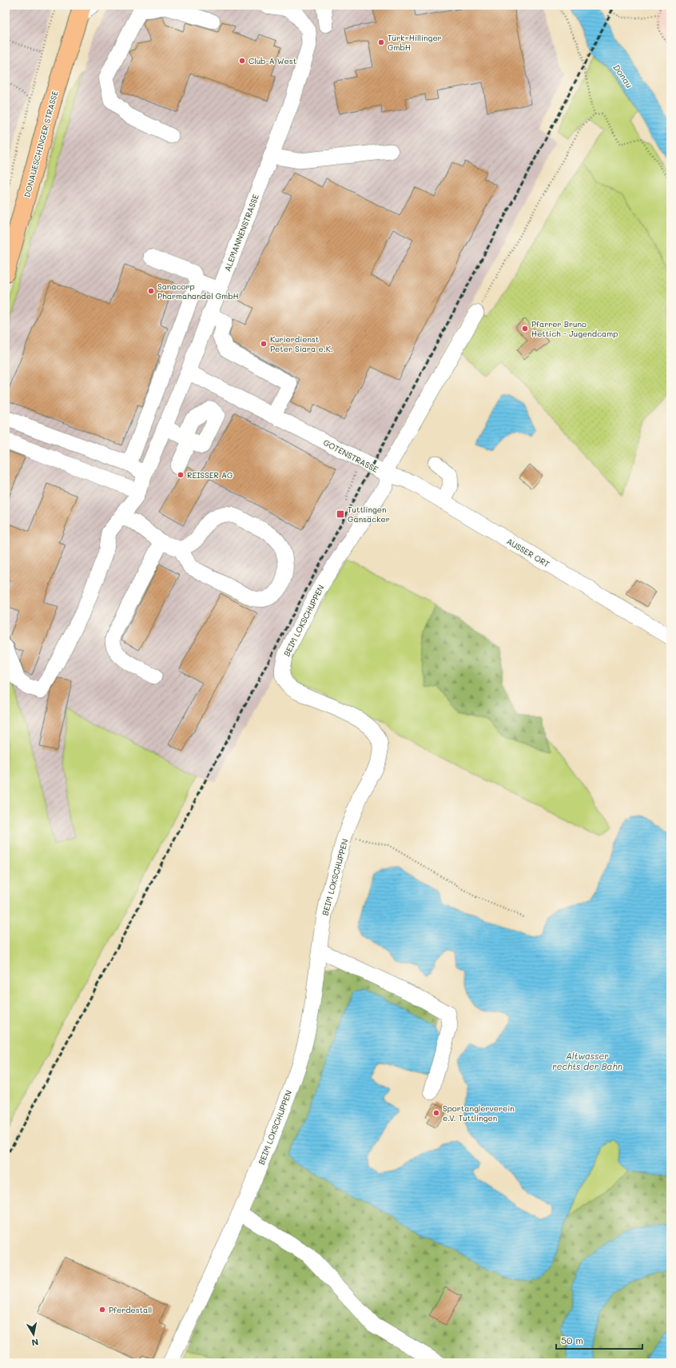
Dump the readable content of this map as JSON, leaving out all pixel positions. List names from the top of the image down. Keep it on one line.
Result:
{"streets":{"main road":["DONAUESCHINGER STRASSE"],"street":["ALEMANNENSTRASSE","GOTENSTRASSE","AUSSER ORT","BEIM LOKSCHUPPEN"]},"crossings":[["ALEMANNENSTRASSE","GOTENSTRASSE"],["GOTENSTRASSE","AUSSER ORT"],["GOTENSTRASSE","BEIM LOKSCHUPPEN"],["AUSSER ORT","BEIM LOKSCHUPPEN"]],"water":["Donau","Altwasser rechts der Bahn"],"places":{"other":["Türk+Hillinger GmbH","Club-A West","Sanacorp Pharmahandel GmbH","Pfarrer Bruno Hettich - Jugendcamp","Kurierdienst Peter Siara e.K.","REISSER AG","Sportanglerverein e.V. Tuttlingen","Pferdestall"],"transit":["Tuttlingen Gänsäcker"]},"scale_bar":"50 m","north":"bottom"}
